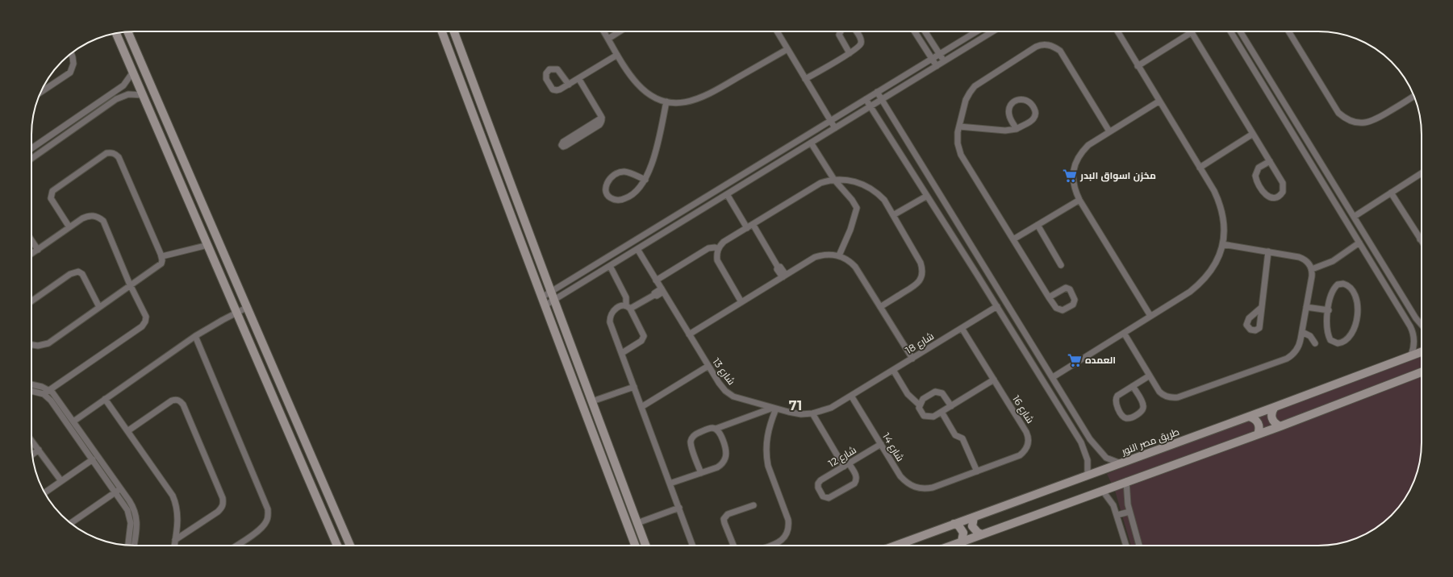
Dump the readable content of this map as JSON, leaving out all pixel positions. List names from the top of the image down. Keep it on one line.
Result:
{"streets":{"street":["شارع 18","شارع 13","شارع 16","طريق مصر النور","شارع 14","شارع 12"]},"crossings":[["شارع 18","شارع 13"],["شارع 18","شارع 16"],["شارع 18","شارع 14"],["شارع 13","شارع 14"],["شارع 16","شارع 14"],["شارع 14","شارع 12"]],"districts":["71"],"places":{"supermarket":["مخزن اسواق البدر","العمده"]}}
